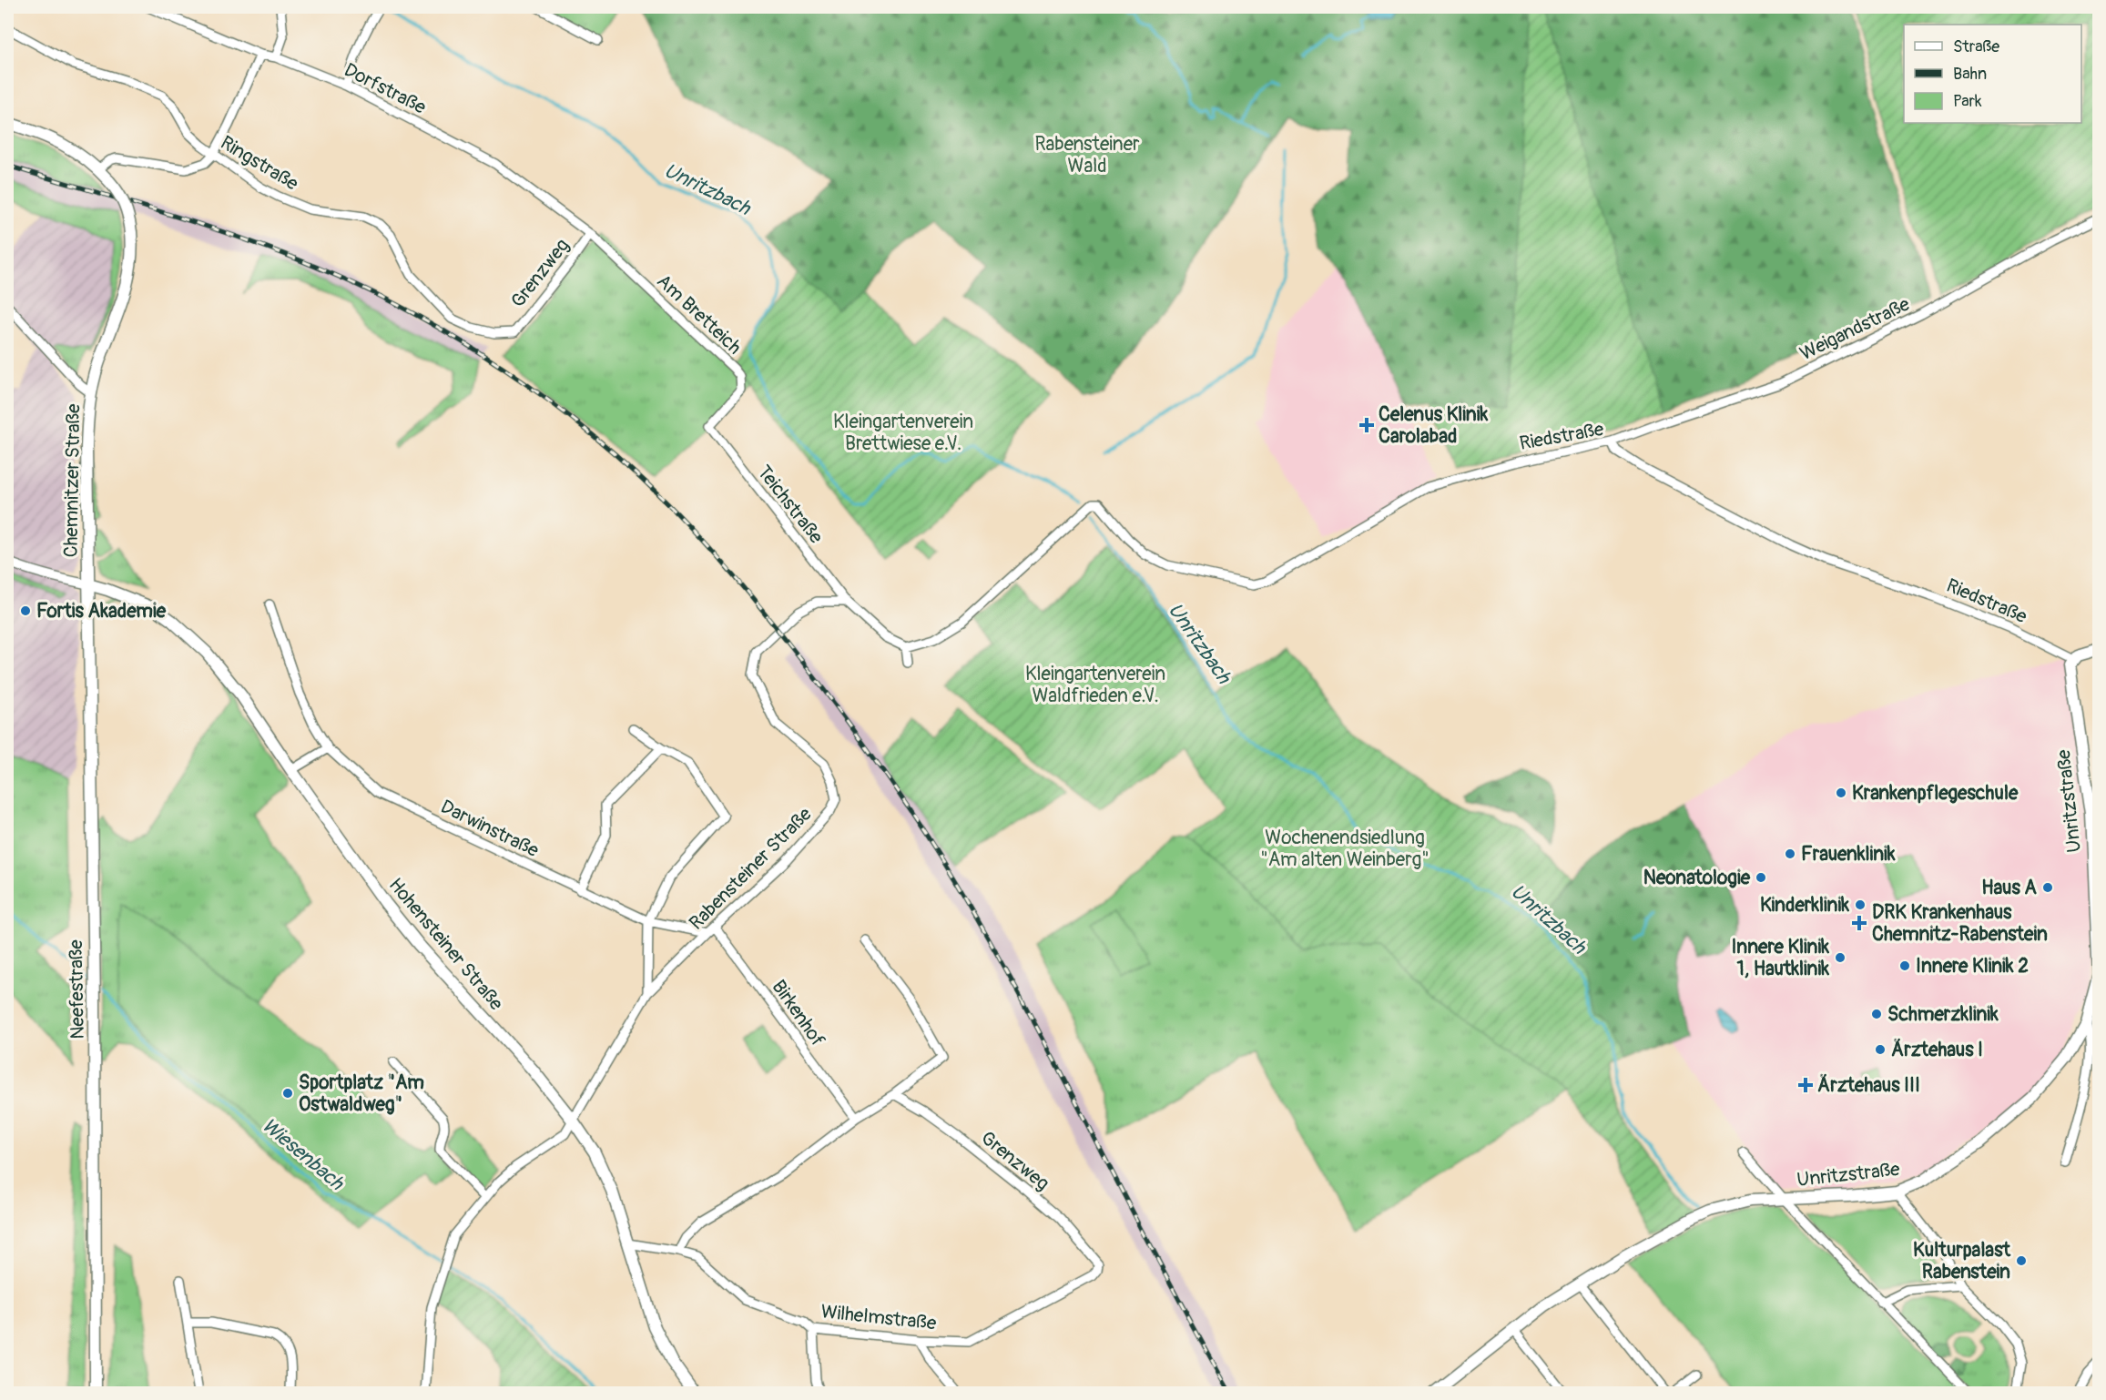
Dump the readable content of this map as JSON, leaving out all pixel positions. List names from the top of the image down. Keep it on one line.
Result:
{"streets":{"main road":["Chemnitzer Straße","Unritzstraße","Hohensteiner Straße","Neefestraße"],"street":["Dorfstraße","Ringstraße","Grenzweg","Am Bretteich","Weigandstraße","Riedstraße","Teichstraße","Darwinstraße","Rabensteiner Straße","Birkenhof","Wilhelmstraße"]},"crossings":[["Dorfstraße","Grenzweg"],["Dorfstraße","Am Bretteich"],["Ringstraße","Grenzweg"],["Grenzweg","Am Bretteich"],["Grenzweg","Wilhelmstraße"],["Am Bretteich","Teichstraße"],["Weigandstraße","Riedstraße"],["Riedstraße","Unritzstraße"],["Chemnitzer Straße","Hohensteiner Straße"],["Chemnitzer Straße","Neefestraße"],["Teichstraße","Rabensteiner Straße"],["Darwinstraße","Rabensteiner Straße"],["Rabensteiner Straße","Hohensteiner Straße"],["Rabensteiner Straße","Birkenhof"],["Hohensteiner Straße","Neefestraße"],["Hohensteiner Straße","Wilhelmstraße"]],"water":["Unritzbach","Wiesenbach"],"parks":["Rabensteiner Wald","Kleingartenverein Brettwiese e.V.","Kleingartenverein Waldfrieden e.V.","Wochenendsiedlung \"Am alten Weinberg\""],"places":{"health":["Celenus Klinik Carolabad","DRK Krankenhaus Chemnitz-Rabenstein","Ärztehaus III"],"other":["Fortis Akademie","Krankenpflegeschule","Frauenklinik","Neonatologie","Haus A","Kinderklinik","Innere Klinik 1, Hautklinik","Innere Klinik 2","Schmerzklinik","Ärztehaus I","Sportplatz \"Am Ostwaldweg\"","Kulturpalast Rabenstein"]},"legend":["Straße","Bahn","Park"]}
